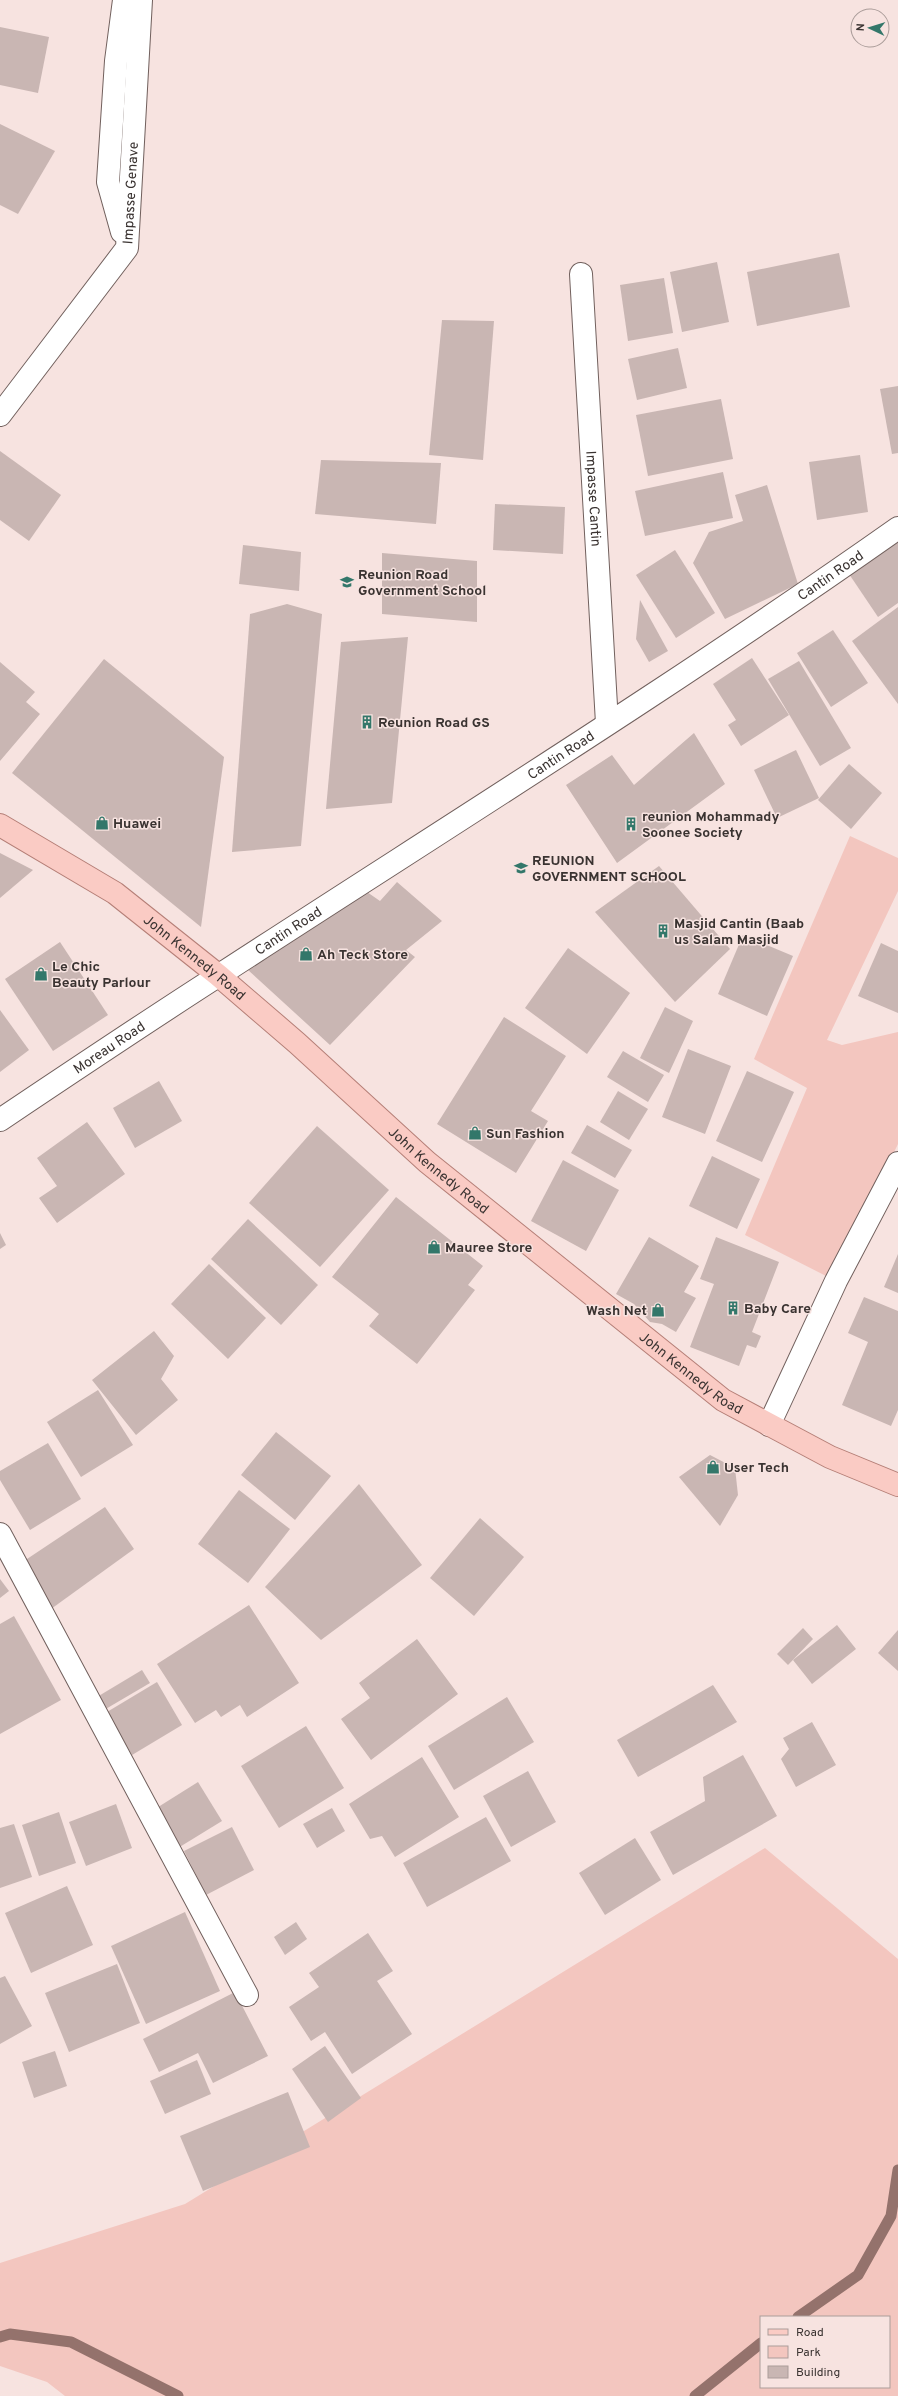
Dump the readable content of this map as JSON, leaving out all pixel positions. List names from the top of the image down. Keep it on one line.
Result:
{"streets":{"main road":["John Kennedy Road"],"street":["Impasse Genave","Impasse Cantin","Cantin Road","Moreau Road"]},"crossings":[["Impasse Cantin","Cantin Road"],["Cantin Road","John Kennedy Road"],["Cantin Road","Moreau Road"],["John Kennedy Road","Moreau Road"]],"places":{"school or university":["Reunion Road Government School","REUNION GOVERNMENT SCHOOL"],"building":["Reunion Road GS","reunion Mohammady Soonee Society","Masjid Cantin (Baab us Salam Masjid","Baby Care"],"shop":["Huawei","Ah Teck Store","Le Chic Beauty Parlour","Sun Fashion","Mauree Store","Wash Net","User Tech"]},"legend":["Road","Park","Building"],"north":"left"}
